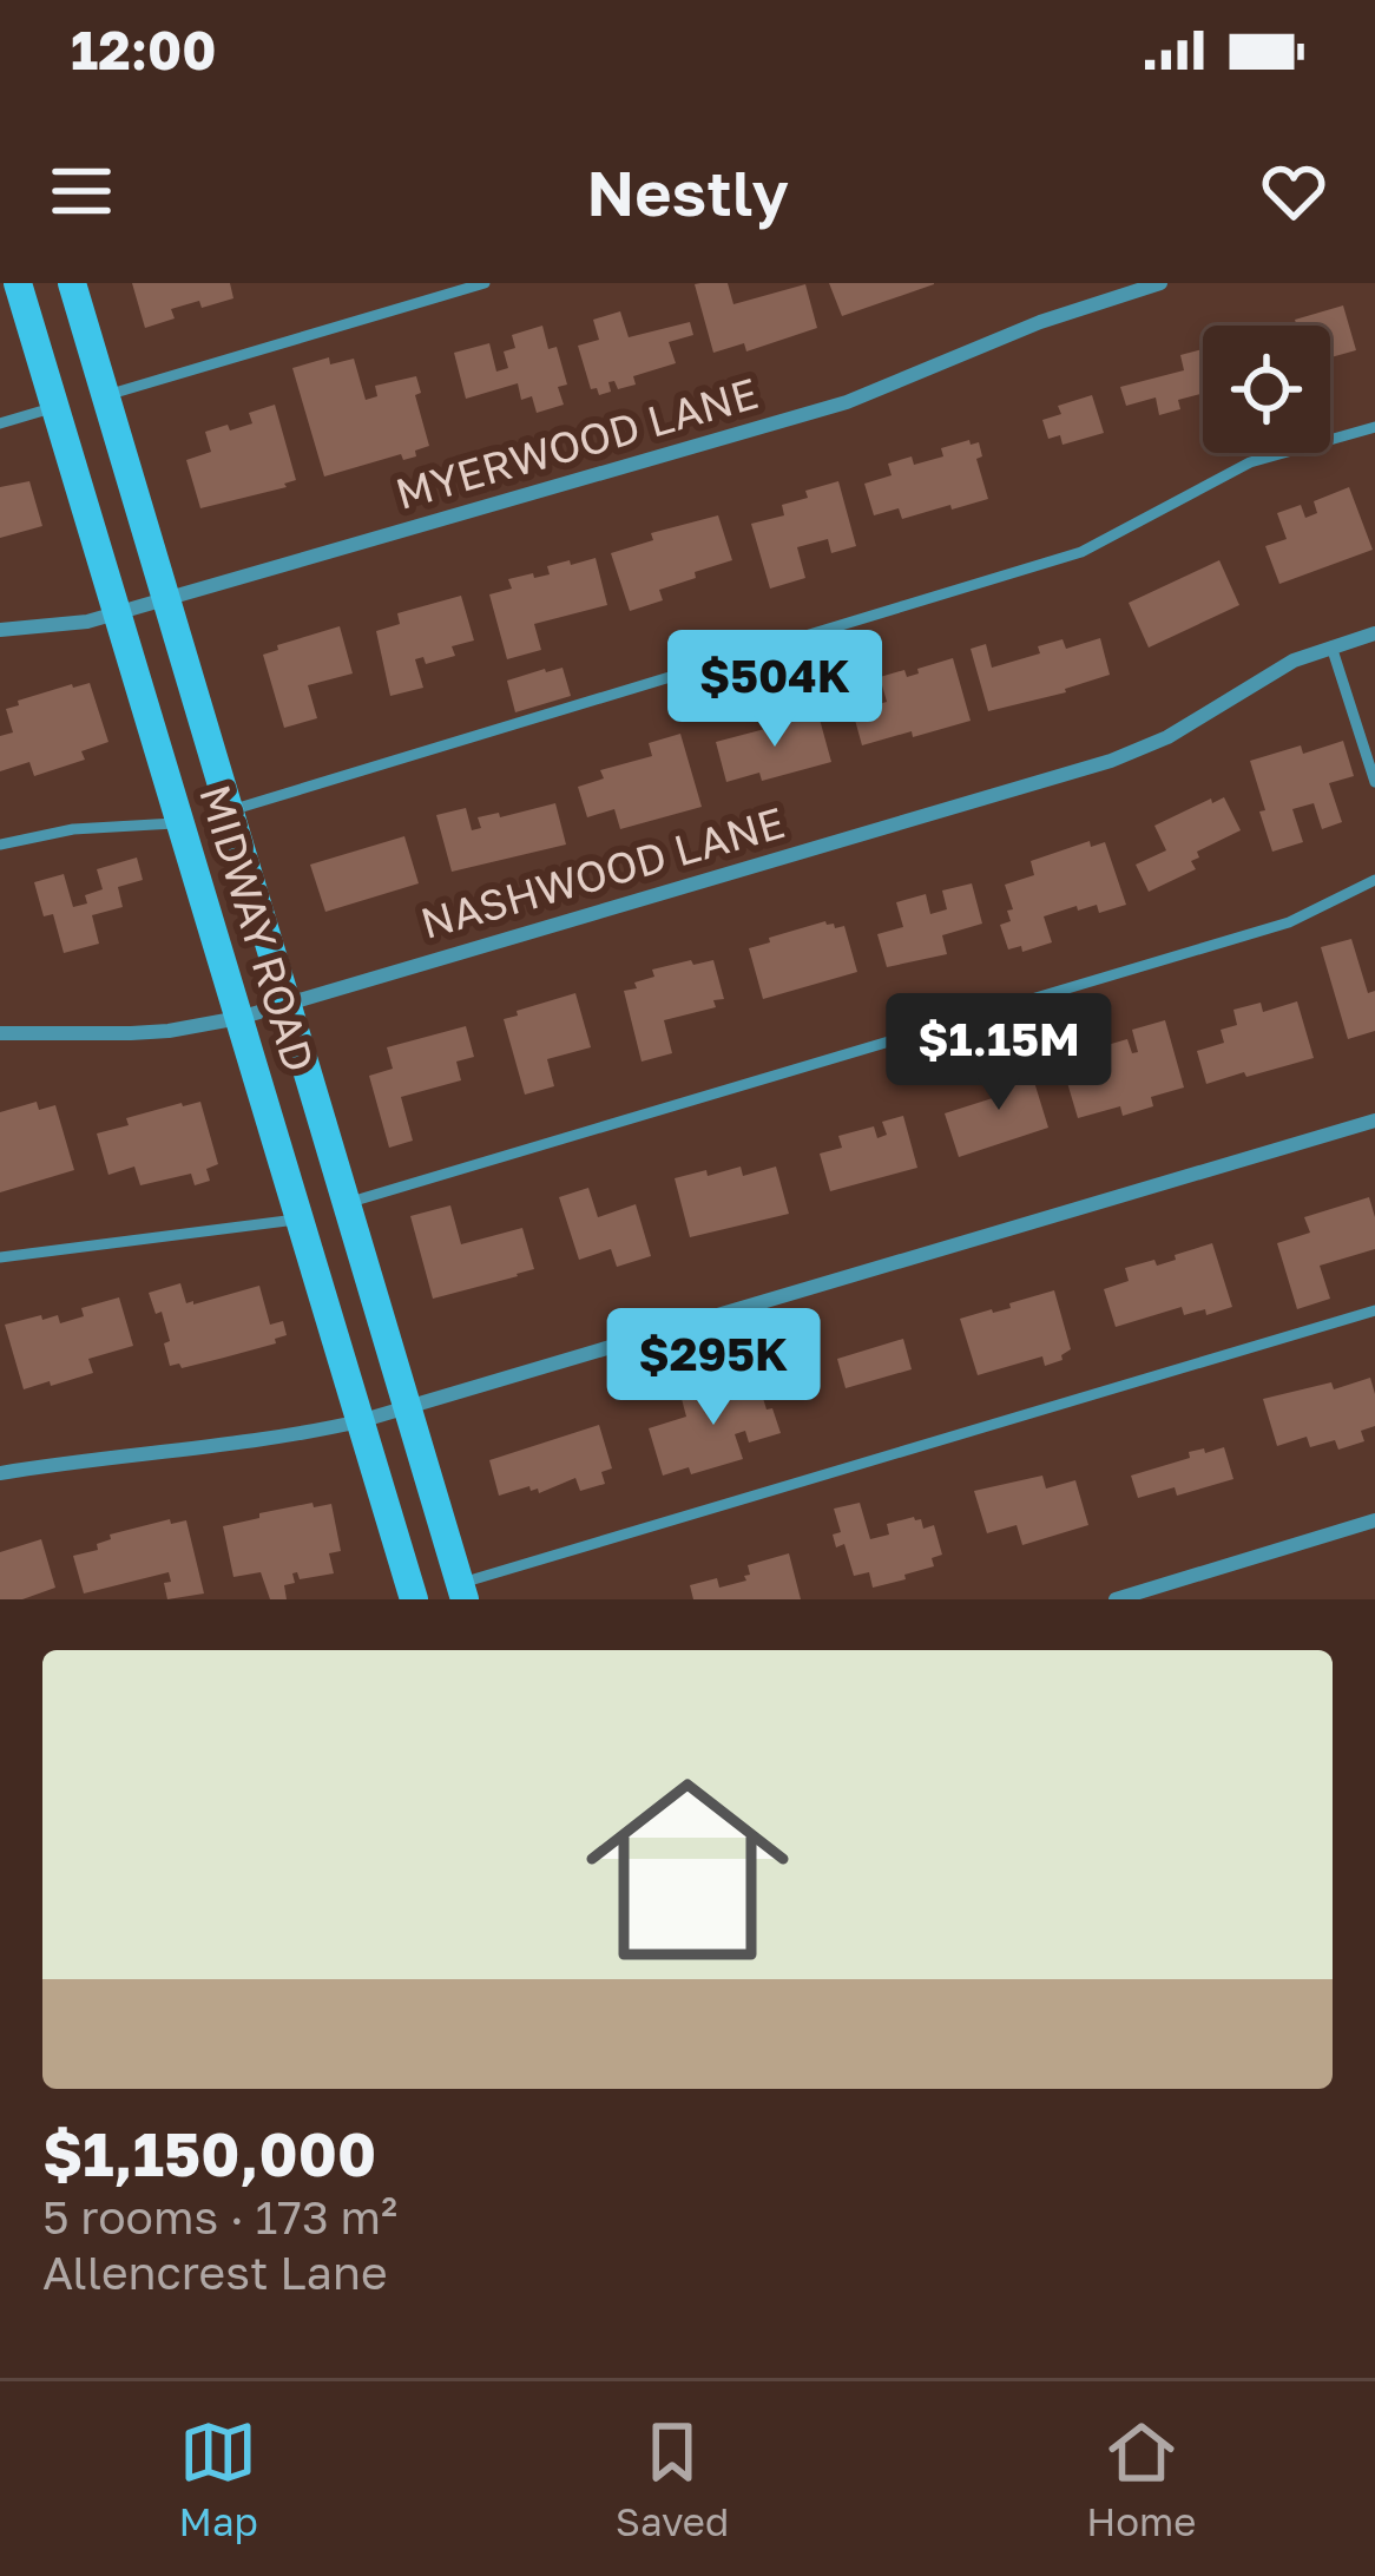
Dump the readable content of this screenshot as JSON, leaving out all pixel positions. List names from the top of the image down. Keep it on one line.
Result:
{"streets":{"main road":["MIDWAY ROAD"],"street":["MYERWOOD LANE","NASHWOOD LANE"]},"crossings":[["MYERWOOD LANE","MIDWAY ROAD"],["NASHWOOD LANE","MIDWAY ROAD"]],"page":{"status":"12:00","header":"Nestly","price":["$504K","$1.15M","$295K"],"list":[{"name":"$1,150,000","note":"5 rooms · 173 m² · Allencrest Lane"}],"tabs":["Map","Saved","Home"]}}
